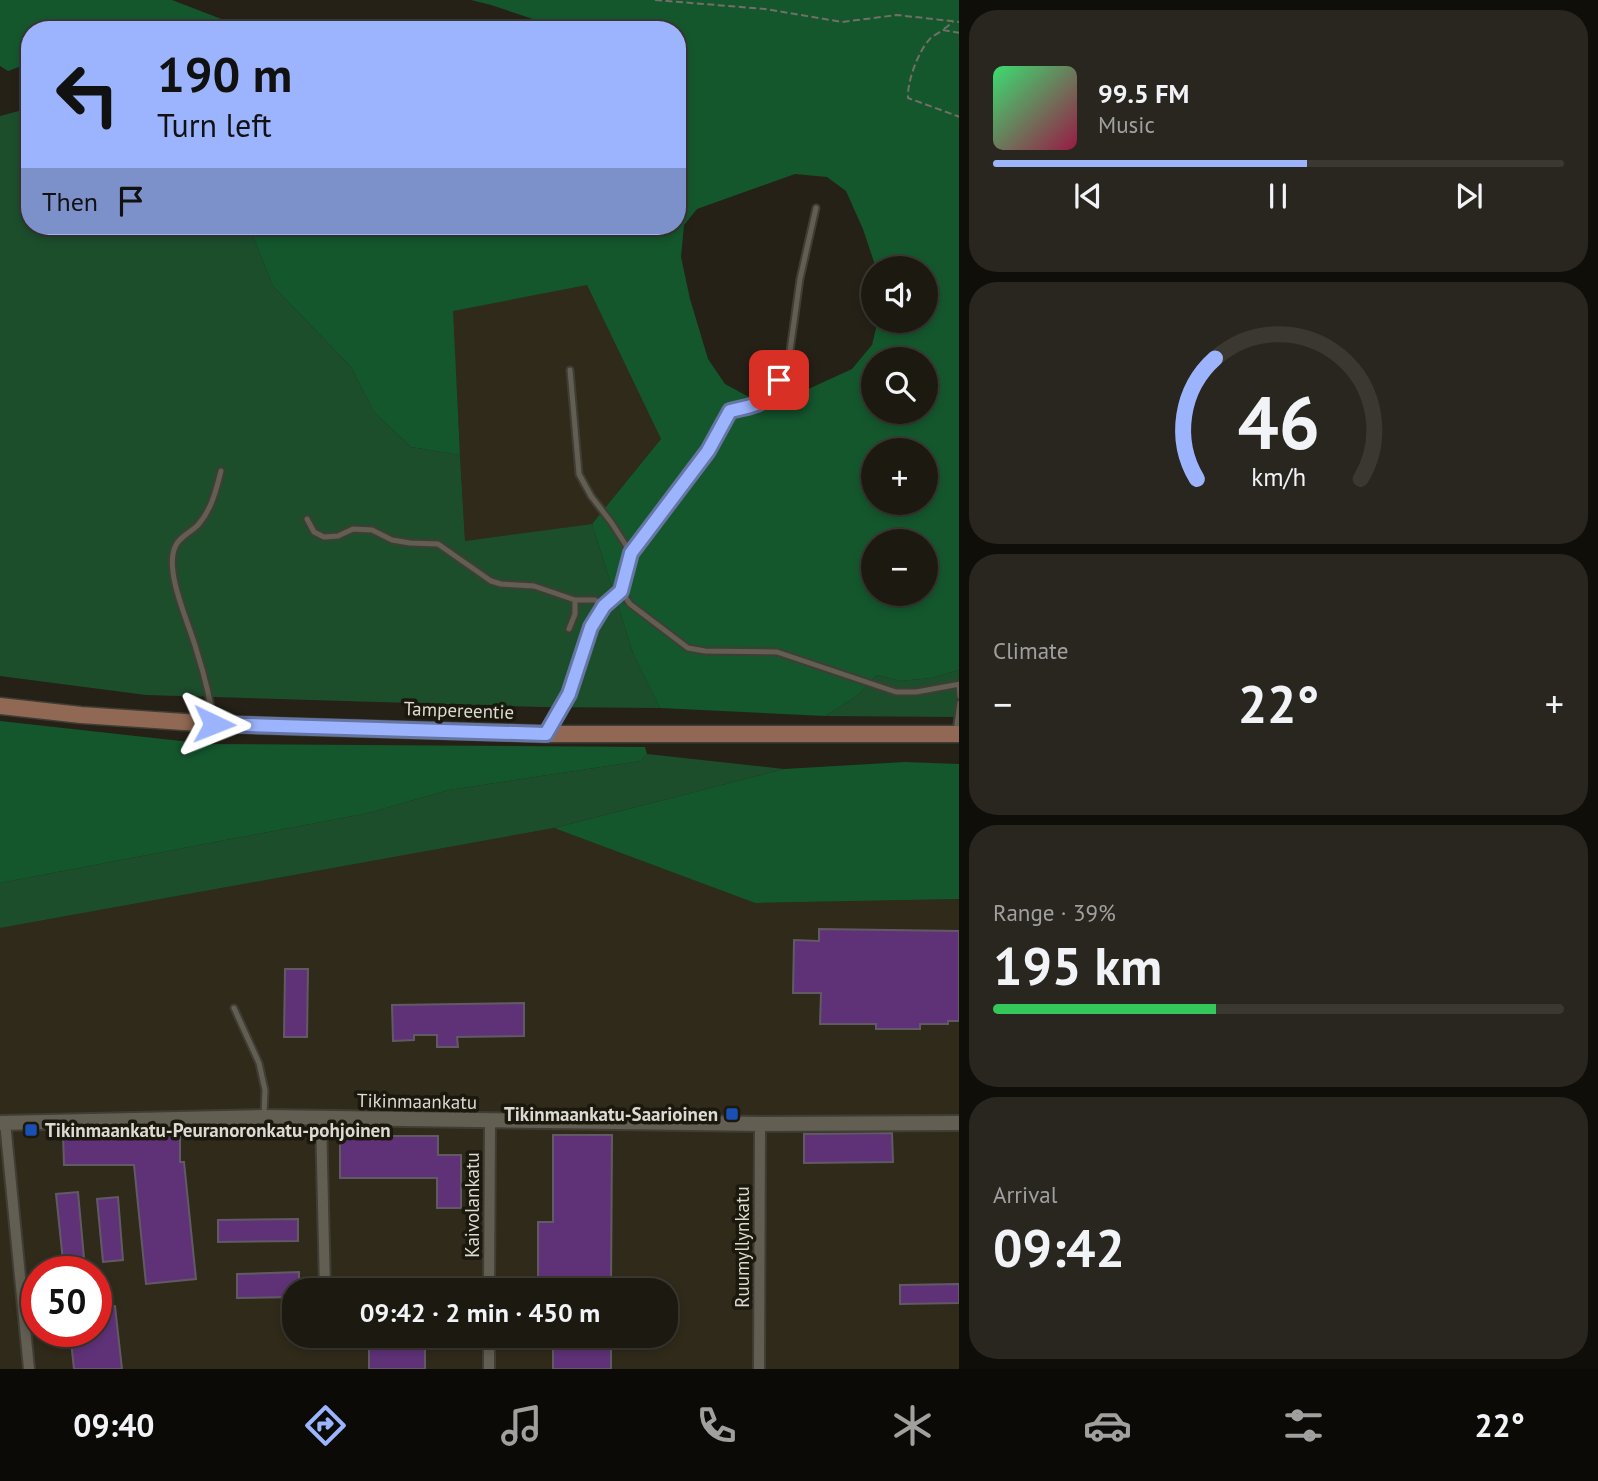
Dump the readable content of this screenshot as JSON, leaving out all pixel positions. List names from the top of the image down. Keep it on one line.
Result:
{"streets":{"main road":["Tampereentie"],"street":["Tikinmaankatu","Kaivolankatu","Ruumyllynkatu"]},"crossings":[["Tikinmaankatu","Kaivolankatu"],["Tikinmaankatu","Ruumyllynkatu"]],"places":{"transit":["Tikinmaankatu-Saarioinen","Tikinmaankatu-Peuranoronkatu-pohjoinen"]},"page":{"turn":["190 m","Turn left"],"song":["99.5 FM","Music"],"then":"Then","map_buttons":["+","−"],"tile":["Climate",["Range · 39%","195 km"],["Arrival","09:42"]],"heat":["−","22°","+"],"limit":"50","trip":"09:42 · 2 min · 450 m","tabs":["09:40","22°"],"gauge":["46","km/h"]}}
